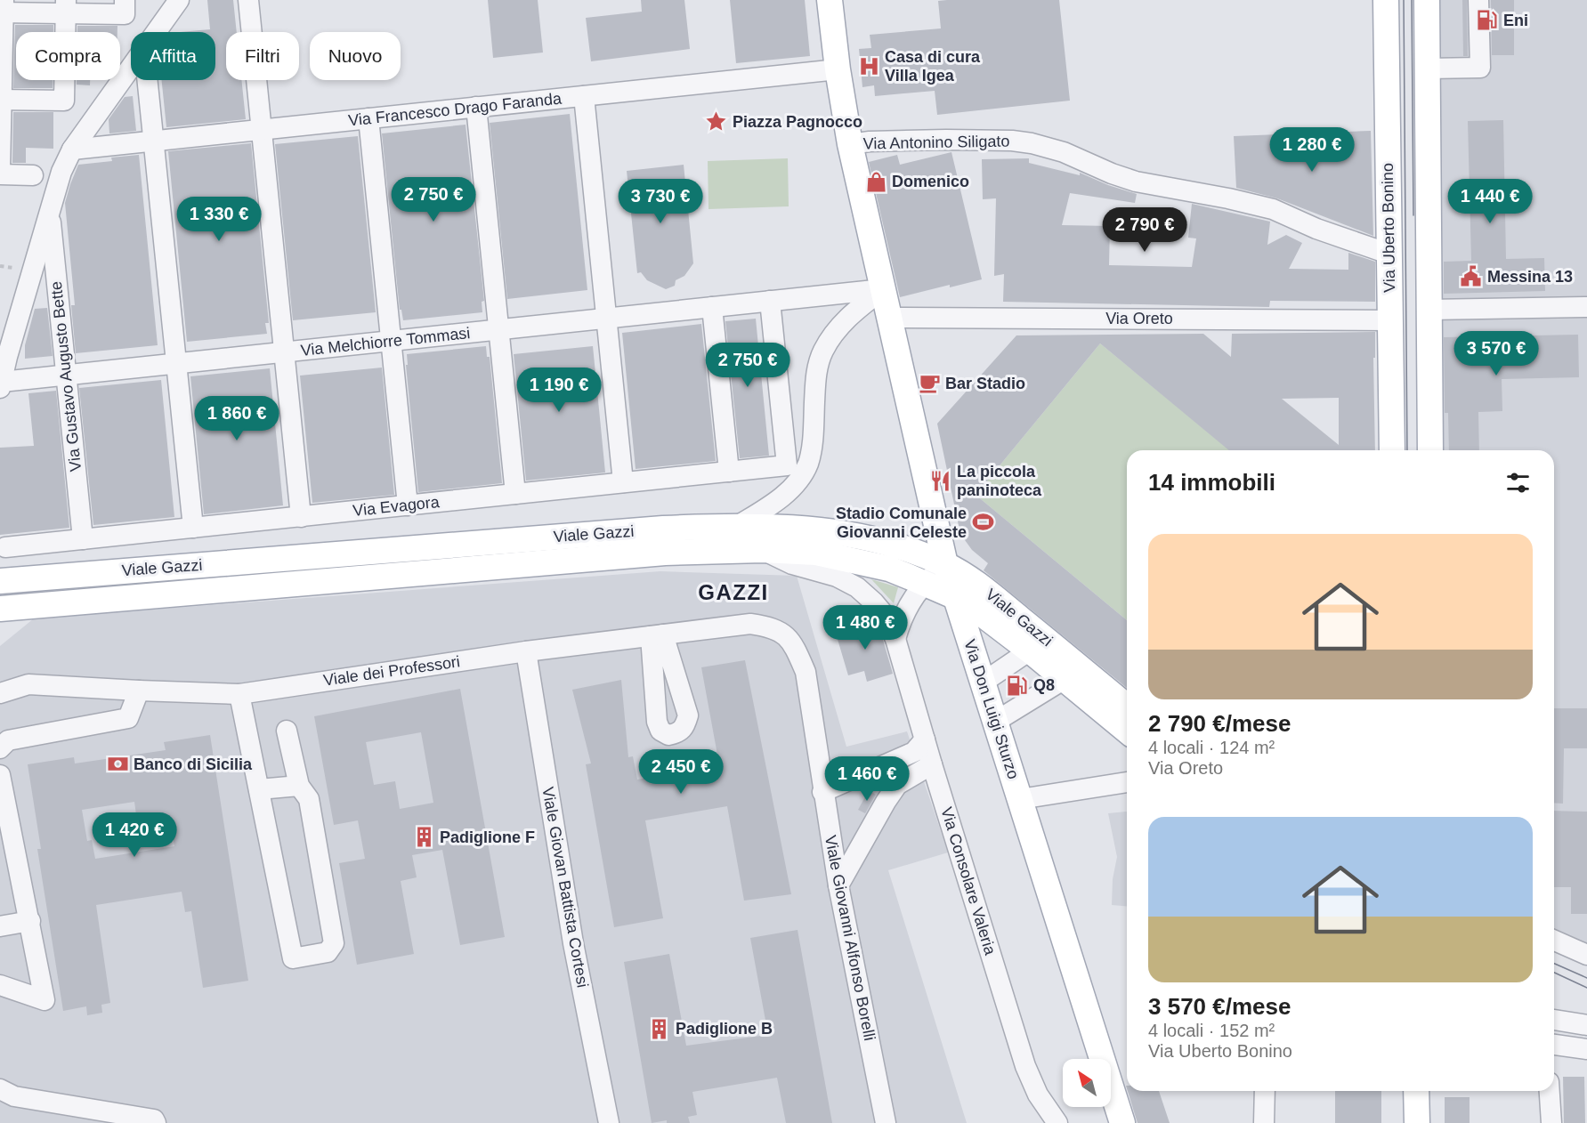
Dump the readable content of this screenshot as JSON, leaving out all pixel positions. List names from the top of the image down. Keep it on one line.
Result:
{"streets":{"main road":["Via Uberto Bonino","Viale Gazzi","Via Don Luigi Sturzo"],"street":["Via Francesco Drago Faranda","Via Antonino Siligato","Via Oreto","Via Melchiorre Tommasi","Via Gustavo Augusto Bette","Via Evagora","Viale dei Professori","Via Consolare Valeria","Viale Giovan Battista Cortesi","Viale Giovanni Alfonso Borelli"]},"crossings":[["Via Antonino Siligato","Via Uberto Bonino"],["Via Uberto Bonino","Via Oreto"],["Via Oreto","Via Don Luigi Sturzo"],["Via Melchiorre Tommasi","Via Gustavo Augusto Bette"],["Via Melchiorre Tommasi","Via Evagora"],["Via Melchiorre Tommasi","Via Don Luigi Sturzo"],["Via Gustavo Augusto Bette","Via Evagora"],["Viale Gazzi","Via Don Luigi Sturzo"],["Viale Gazzi","Via Consolare Valeria"],["Viale dei Professori","Viale Giovan Battista Cortesi"],["Viale dei Professori","Viale Giovanni Alfonso Borelli"]],"districts":["GAZZI"],"places":{"fuel station":["Eni","Q8"],"hospital":["Casa di cura Villa Igea"],"place":["Piazza Pagnocco"],"shop":["Domenico"],"public building":["Messina 13"],"cafe":["Bar Stadio"],"restaurant":["La piccola paninoteca"],"sports":["Stadio Comunale Giovanni Celeste"],"bank":["Banco di Sicilia"],"building":["Padiglione F","Padiglione B"]},"north":"top left","page":{"chip":["Compra","Affitta","Filtri","Nuovo"],"price":["1 280 €","2 750 €","3 730 €","1 440 €","1 330 €","2 790 €","3 570 €","2 750 €","1 190 €","1 860 €","1 480 €","2 450 €","1 460 €","1 420 €"],"heading":"14 immobili","list":[{"name":"2 790 €/mese","note":"4 locali · 124 m² · Via Oreto"},{"name":"3 570 €/mese","note":"4 locali · 152 m² · Via Uberto Bonino"}]}}
